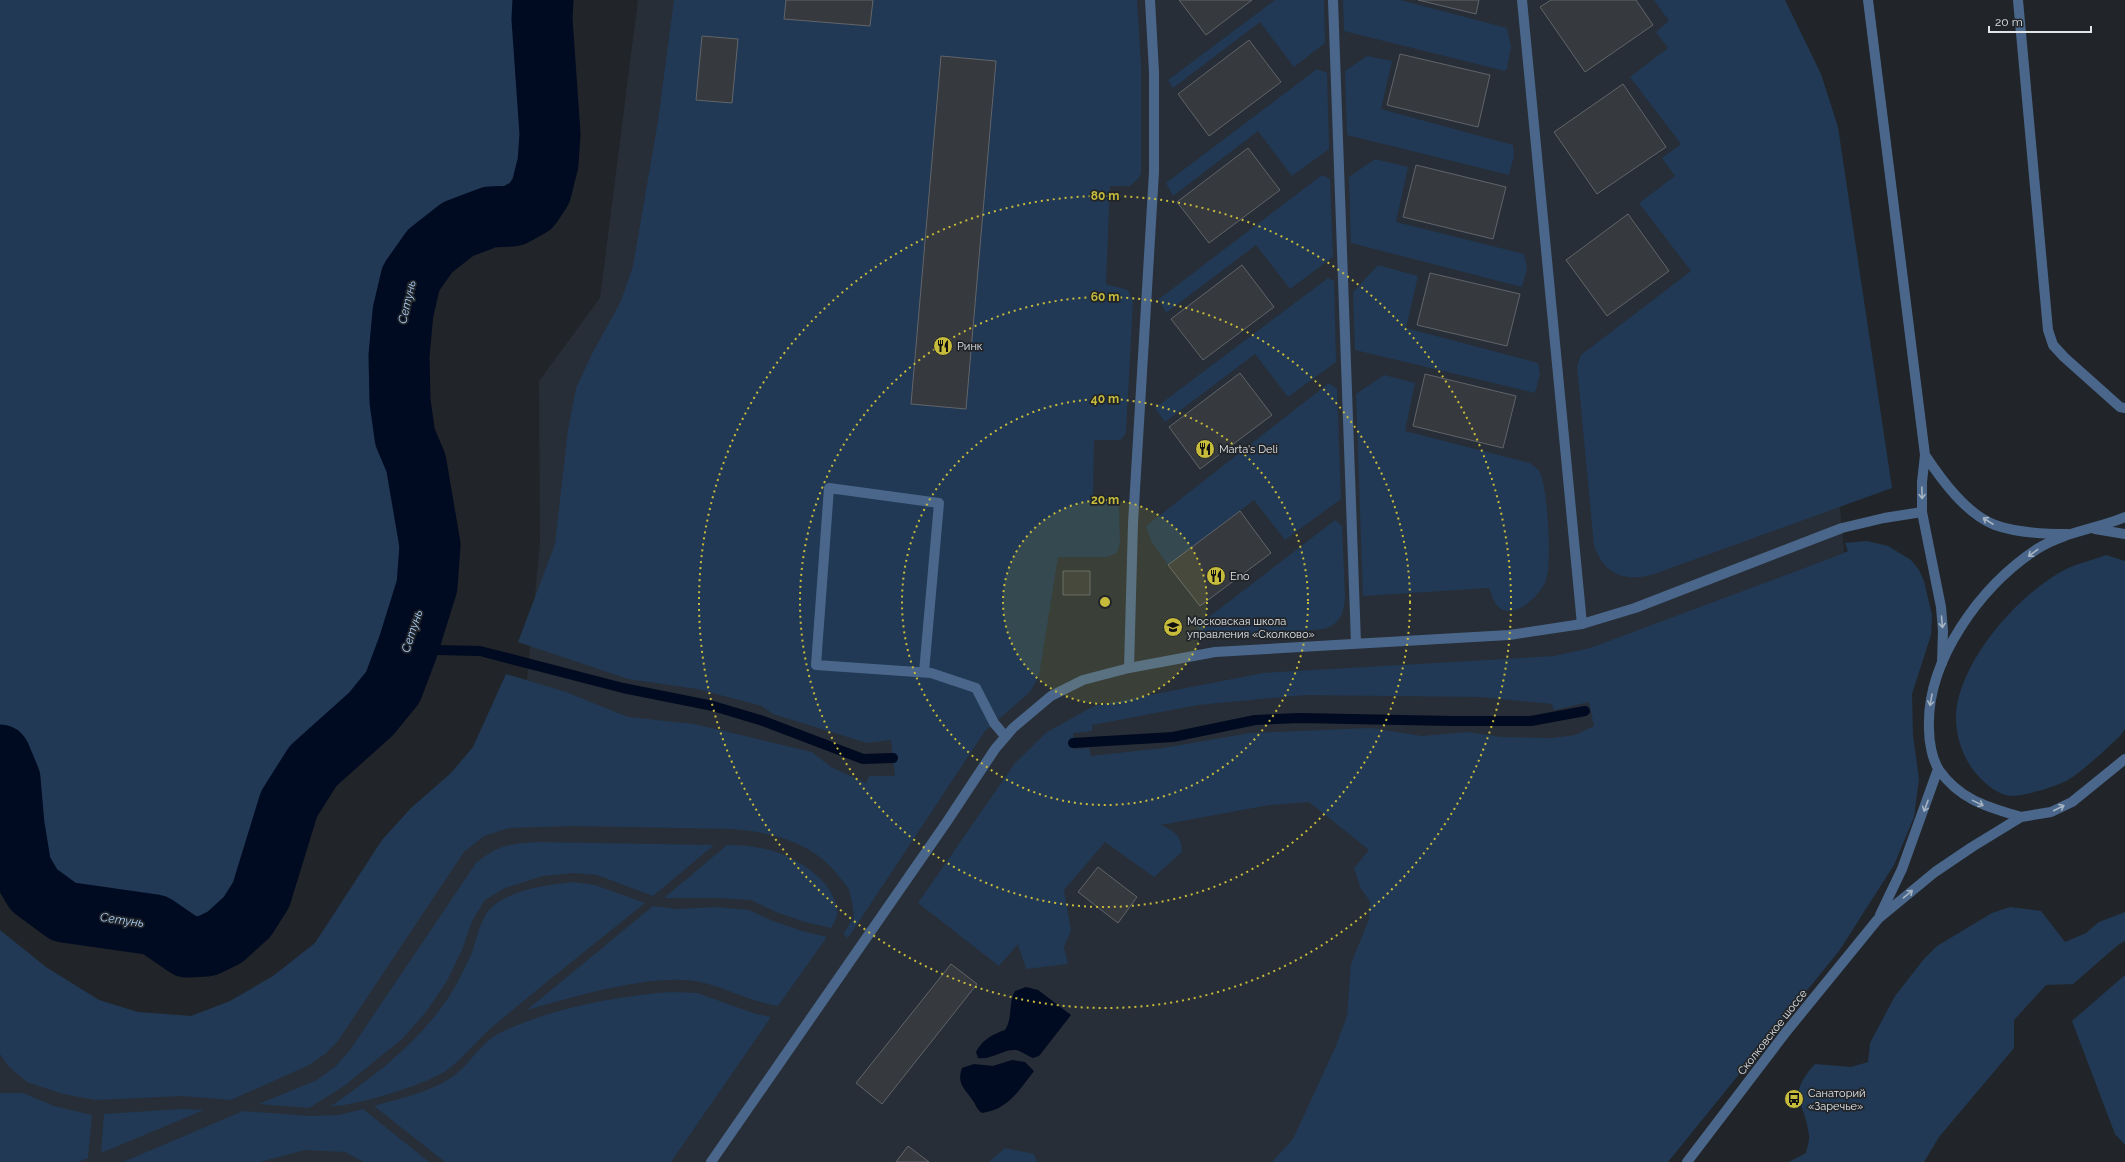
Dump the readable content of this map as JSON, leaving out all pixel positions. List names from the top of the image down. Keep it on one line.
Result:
{"streets":{"street":["Сколковское шоссе"]},"water":["Сетунь"],"places":{"restaurant":["Ринк","Marta's Deli","Eno"],"school or university":["Московская школа управления «Сколково»"],"bus stop":["Санаторий «Заречье»"]},"scale_bar":"20 m","rings":["80 m","60 m","40 m","20 m"]}
